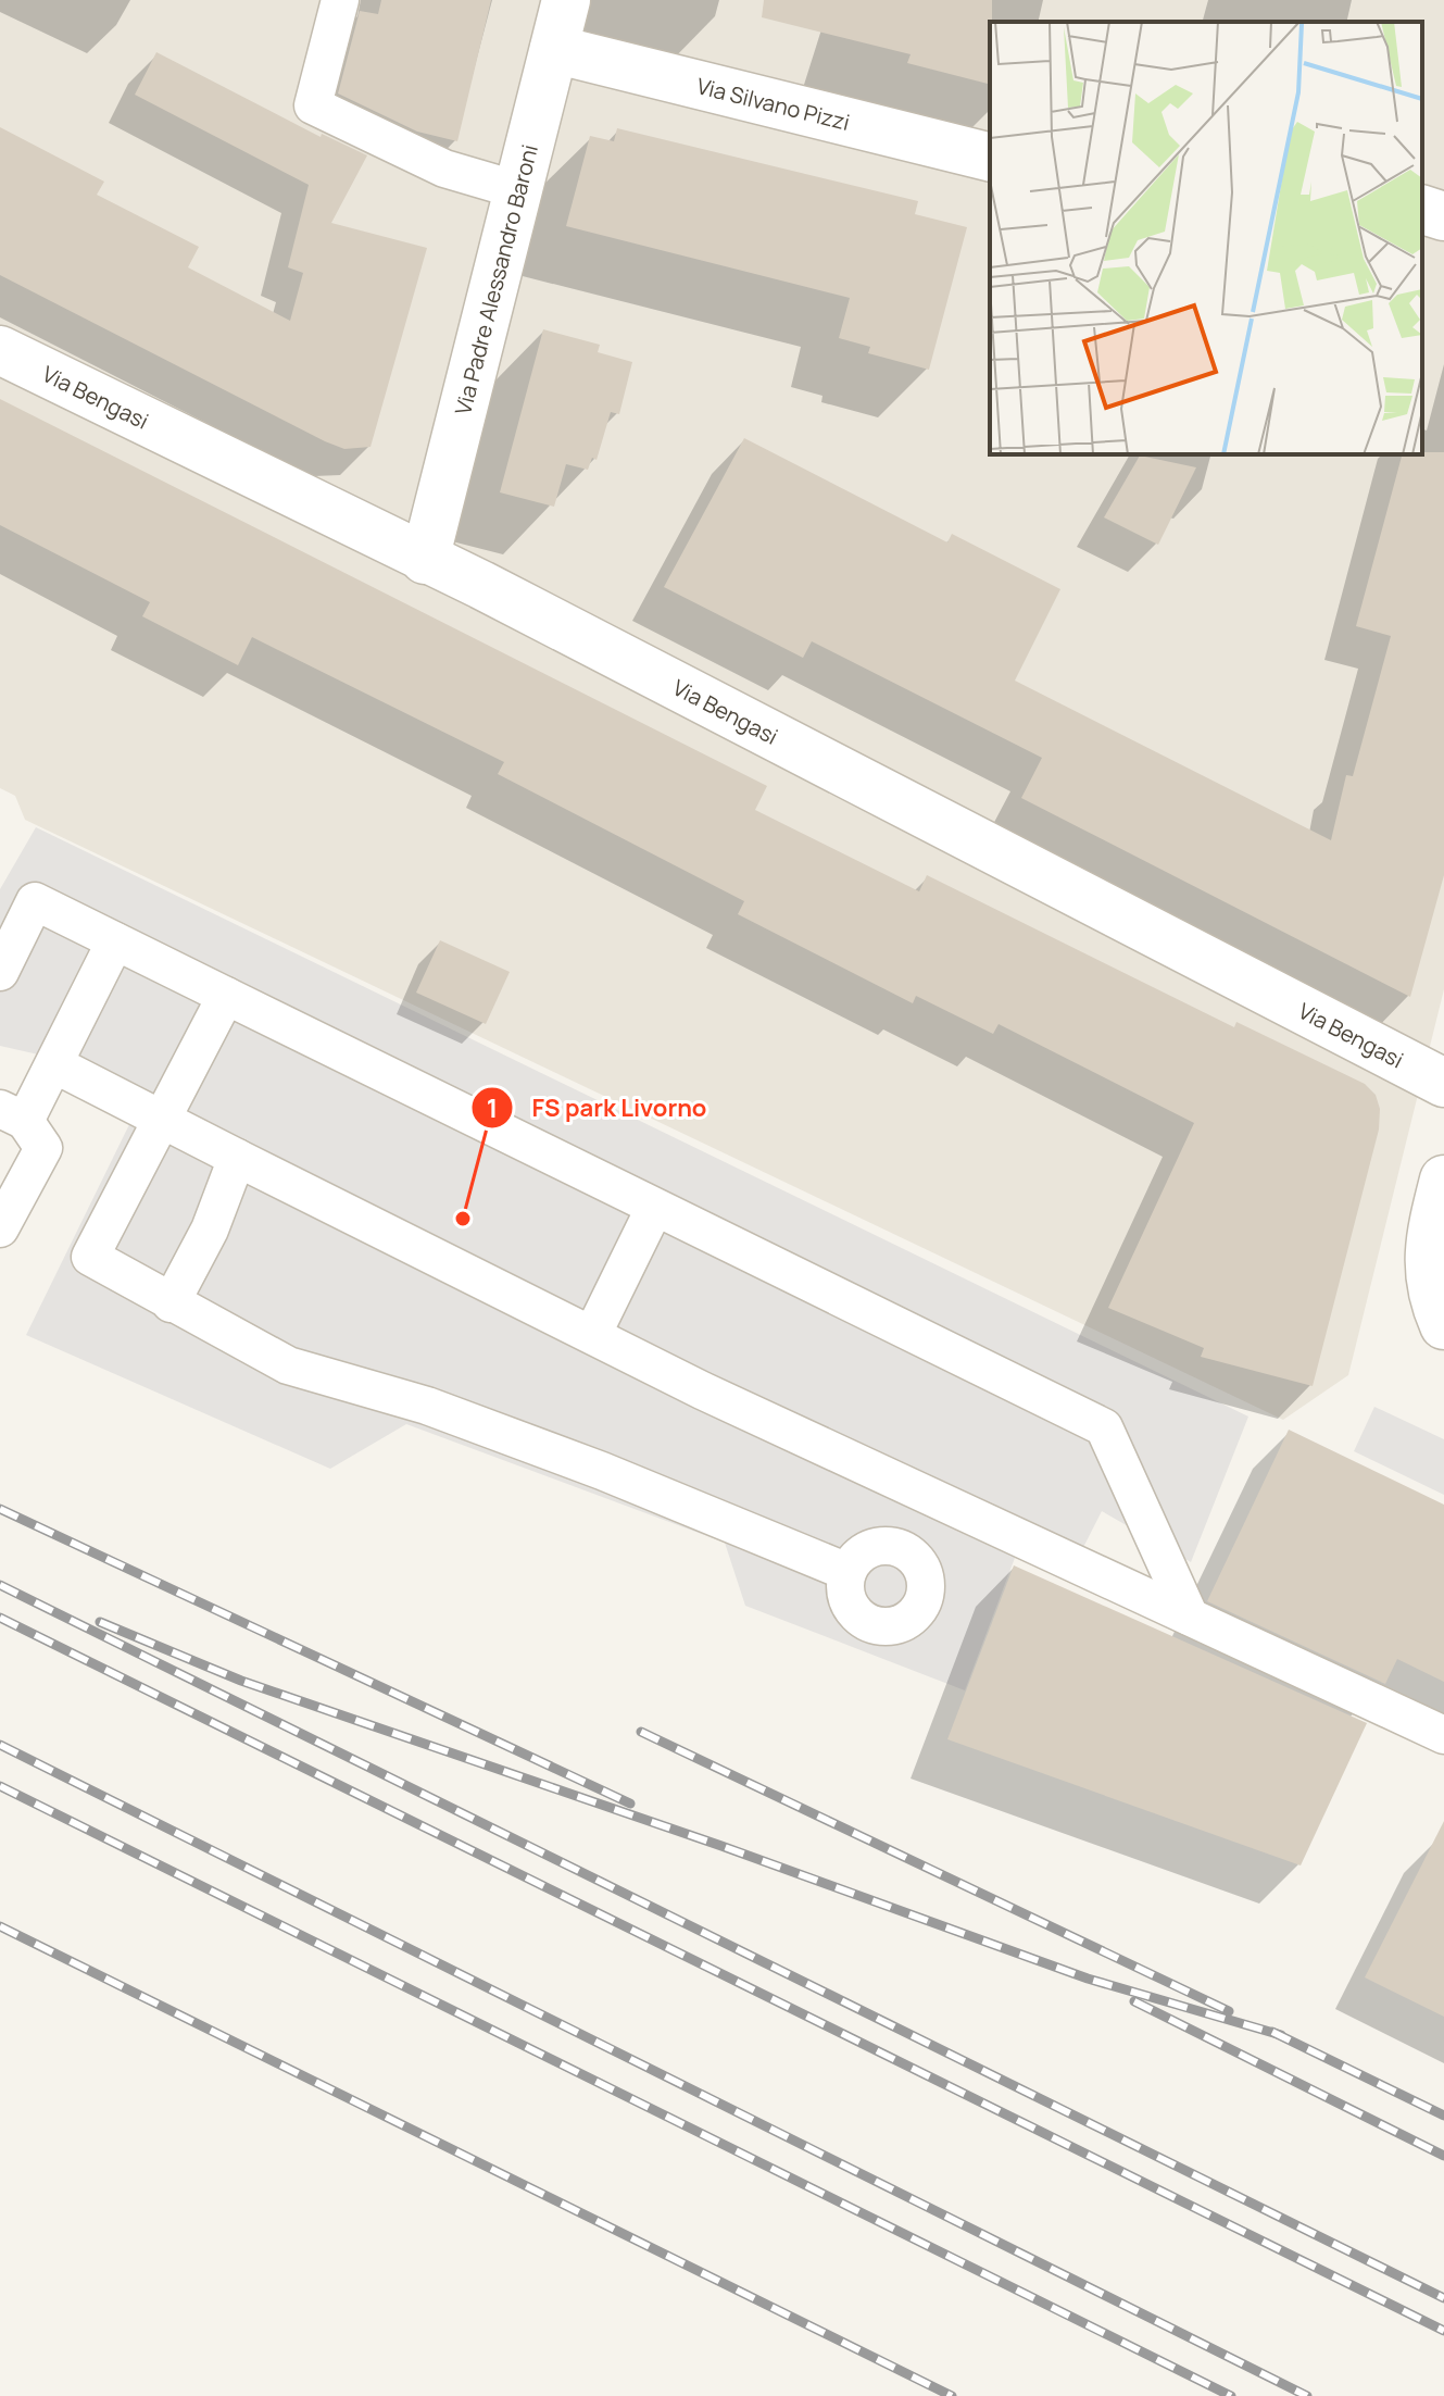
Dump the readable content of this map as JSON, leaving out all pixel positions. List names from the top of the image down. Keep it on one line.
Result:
{"streets":{"street":["Via Silvano Pizzi","Via Padre Alessandro Baroni","Via Bengasi"]},"crossings":[["Via Silvano Pizzi","Via Padre Alessandro Baroni"],["Via Padre Alessandro Baroni","Via Bengasi"]],"places":["FS park Livorno"]}
